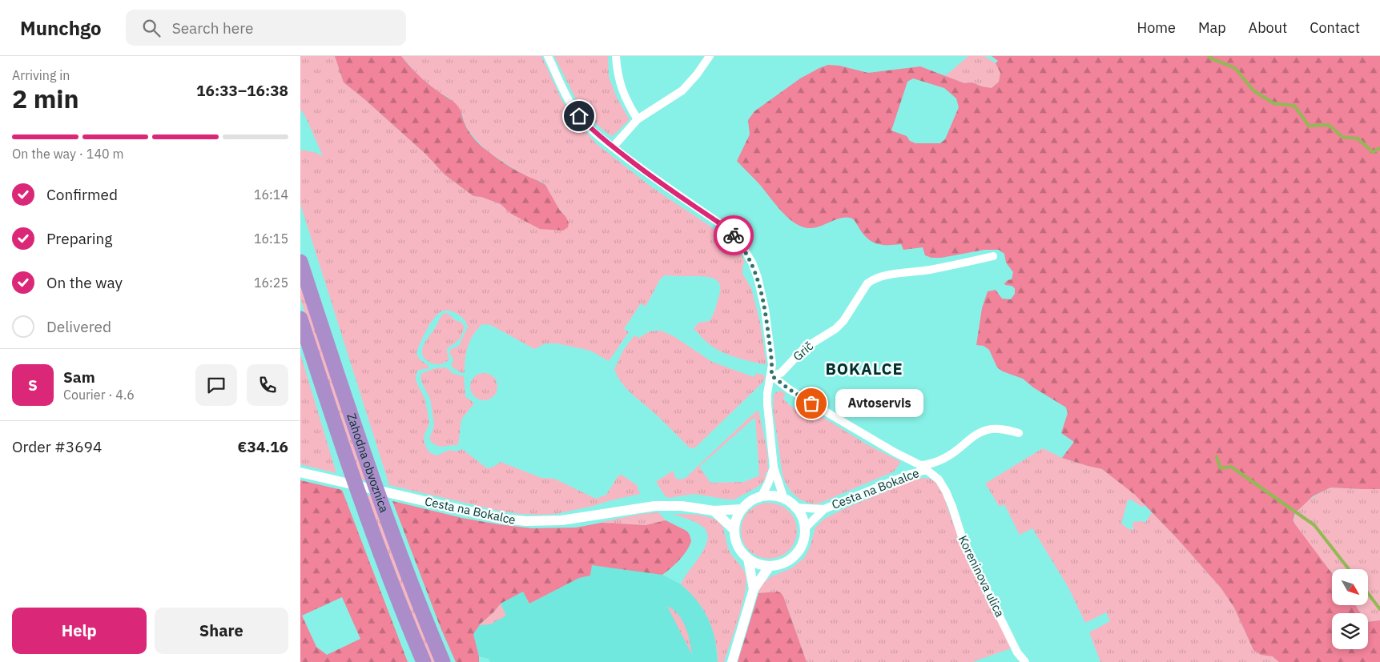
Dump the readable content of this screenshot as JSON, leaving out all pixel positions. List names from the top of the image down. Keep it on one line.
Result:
{"streets":{"highway":["Zahodna obvoznica"],"street":["Grič","Cesta na Bokalce","Koreninova ulica"]},"crossings":[["Cesta na Bokalce","Koreninova ulica"]],"districts":["BOKALCE"],"places":["Avtoservis"],"north":"bottom right","page":{"header":"Munchgo","search":"Search here","nav":["Home","Map","About","Contact"],"heading":["2 min","Arriving in","16:33–16:38"],"panel":["Sam","Courier · 4.6","Order #3694","€34.16"],"bar":"On the way · 140 m","list":[["Confirmed","16:14"],["Preparing","16:15"],["On the way","16:25"],"Delivered"],"round":"S","bubble":"Avtoservis","buttons":["Help","Share"]}}
